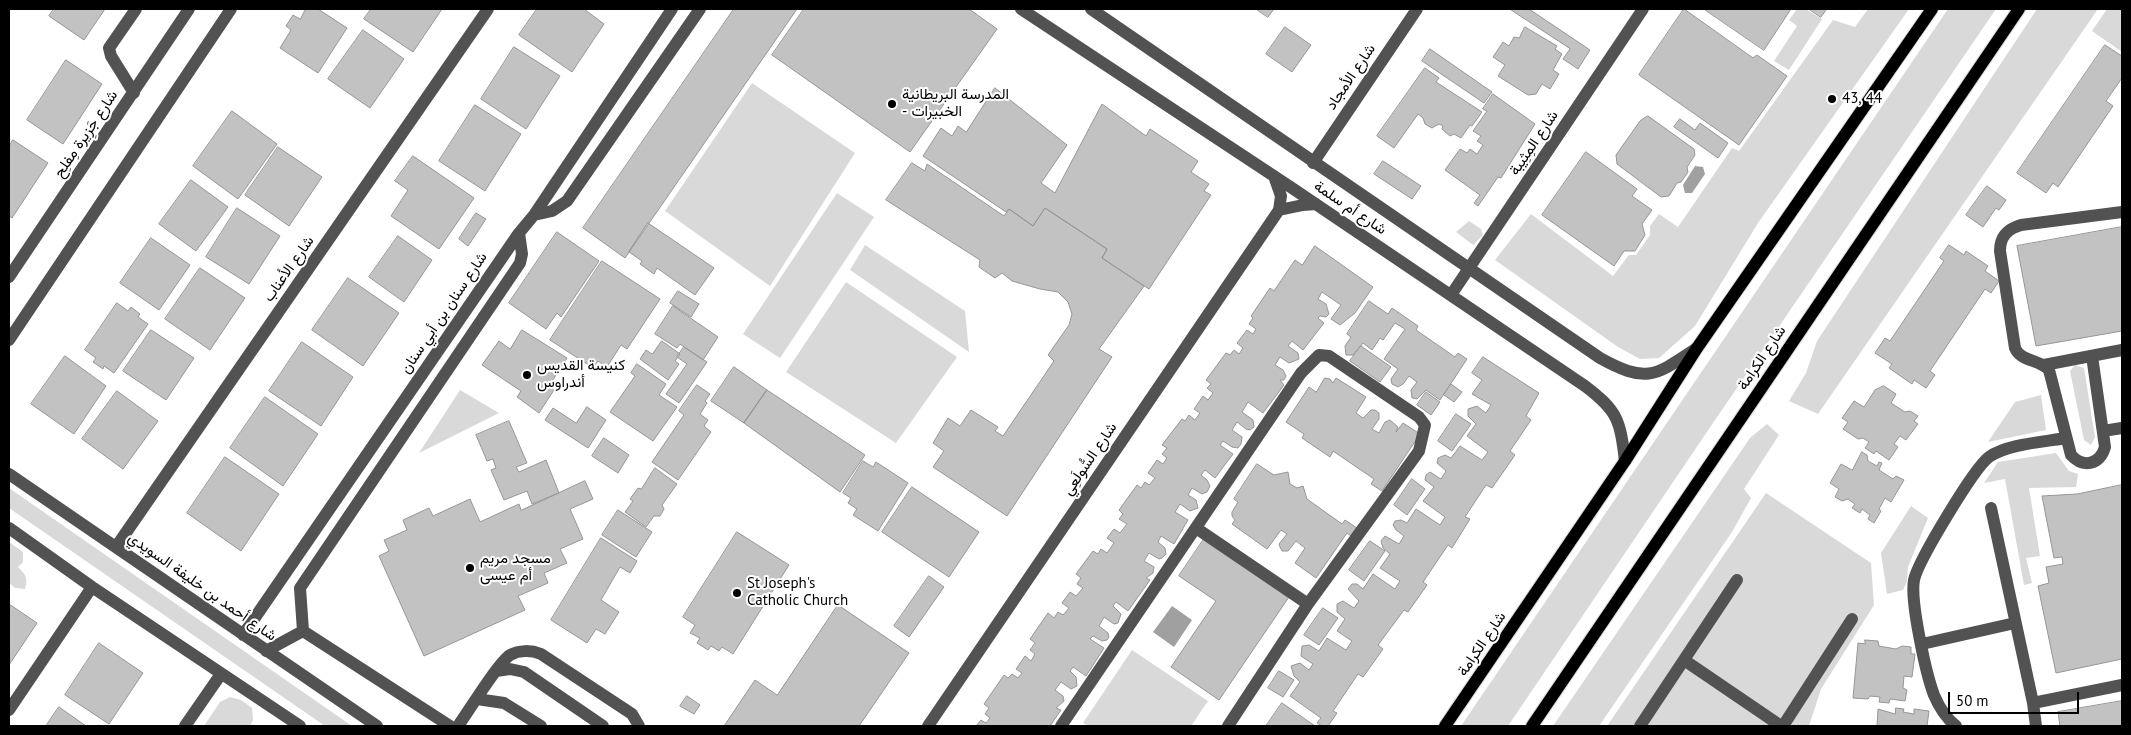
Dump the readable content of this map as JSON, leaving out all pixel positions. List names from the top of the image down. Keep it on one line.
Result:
{"streets":{"main road":["شارع الكرامة"],"street":["شارع الأمجاد","شارع جَزِيرة مِفلِح","شارع المِثِيبة","شارع أم سلمة","شارع الأعناب","شارع سنان بن أبي سنان","شارع السُّولَعِي","شارع أحمد بن خليفة السويدي"]},"crossings":[["شارع الأمجاد","شارع أم سلمة"],["شارع المِثِيبة","شارع أم سلمة"],["شارع أم سلمة","شارع الكرامة"],["شارع الأعناب","شارع أحمد بن خليفة السويدي"],["شارع سنان بن أبي سنان","شارع أحمد بن خليفة السويدي"]],"places":["43, 44","المدرسة البريطانية - الخبيرات","كنيسة القديس أندراوس","مسجد مريم أم عيسى","St Joseph's Catholic Church"],"scale_bar":"50 m"}
